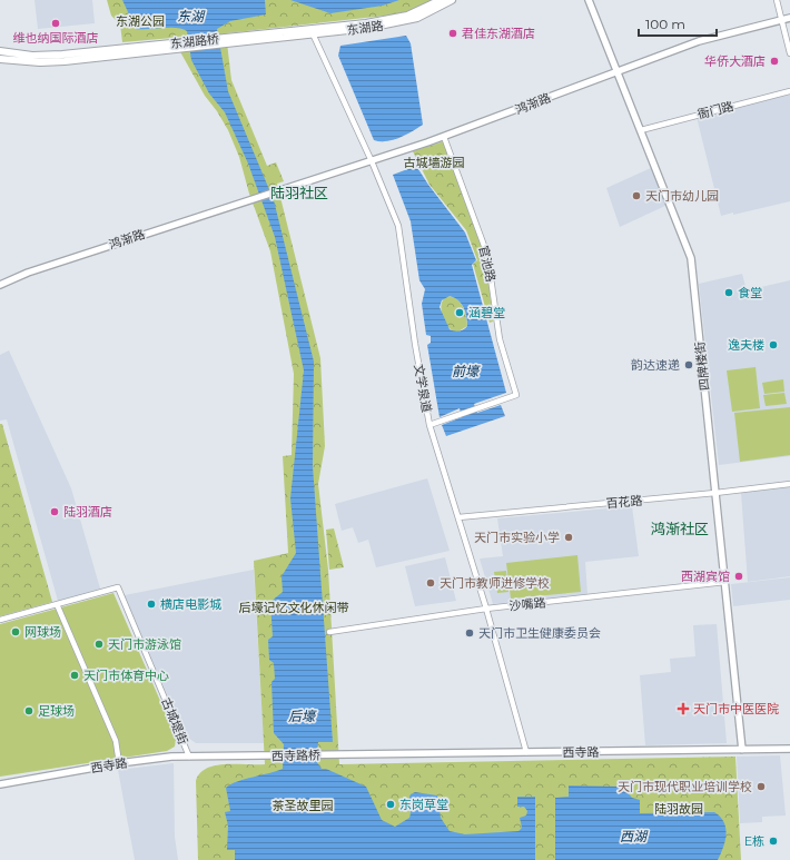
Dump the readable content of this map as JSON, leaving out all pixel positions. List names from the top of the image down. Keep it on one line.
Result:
{"streets":{"main road":["东湖路","东湖路桥"],"street":["鸿渐路","衙门路","官池路","四牌楼街","文学泉道","百花路","沙嘴路","古城堤街","西寺路","西寺路桥"]},"crossings":[["东湖路","东湖路桥"],["东湖路","文学泉道"],["鸿渐路","官池路"],["鸿渐路","四牌楼街"],["鸿渐路","文学泉道"],["衙门路","四牌楼街"],["官池路","文学泉道"],["四牌楼街","百花路"],["四牌楼街","沙嘴路"],["四牌楼街","西寺路"],["文学泉道","百花路"],["文学泉道","沙嘴路"],["文学泉道","西寺路"],["古城堤街","西寺路"],["西寺路","西寺路桥"]],"districts":["陆羽社区","鸿渐社区"],"water":["东湖","前壕","后壕","西湖"],"parks":["东湖公园","古城墙游园","后壕记忆文化休闲带","茶圣故里园","陆羽故园"],"places":{"other":["维也纳国际酒店","君佳东湖酒店","华侨大酒店","天门市幼儿园","食堂","涵碧堂","逸夫楼","韵达速递","陆羽酒店","天门市实验小学","西湖宾馆","天门市教师进修学校","横店电影城","网球场","天门市卫生健康委员会","天门市游泳馆","天门市体育中心","足球场","天门市现代职业培训学校","东岗草堂","E栋"],"health":["天门市中医医院"]},"scale_bar":"100 m"}
